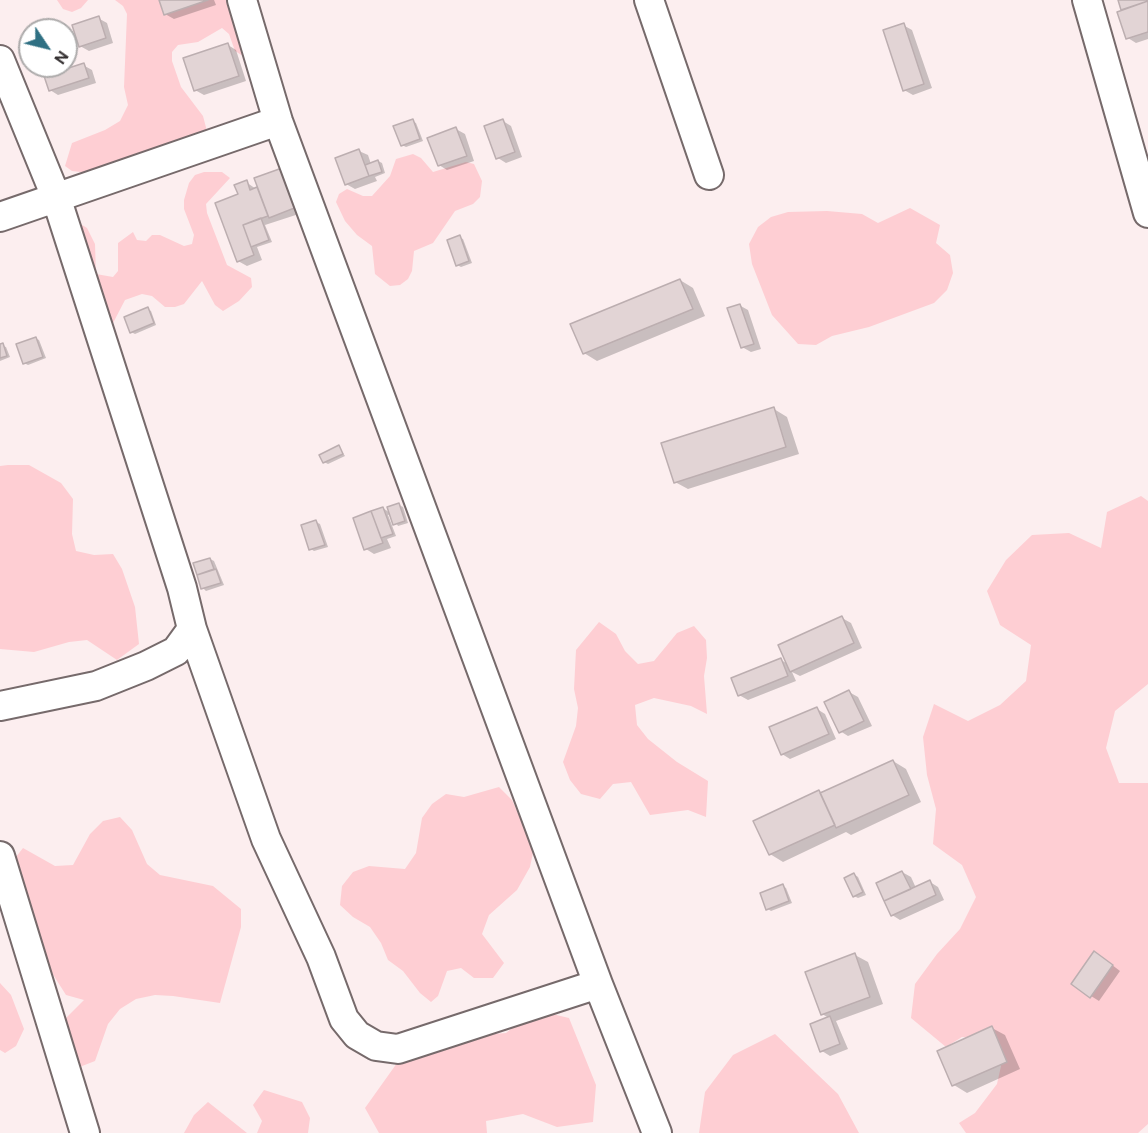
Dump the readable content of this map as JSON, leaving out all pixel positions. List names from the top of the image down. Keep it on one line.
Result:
{"north":"bottom right"}
